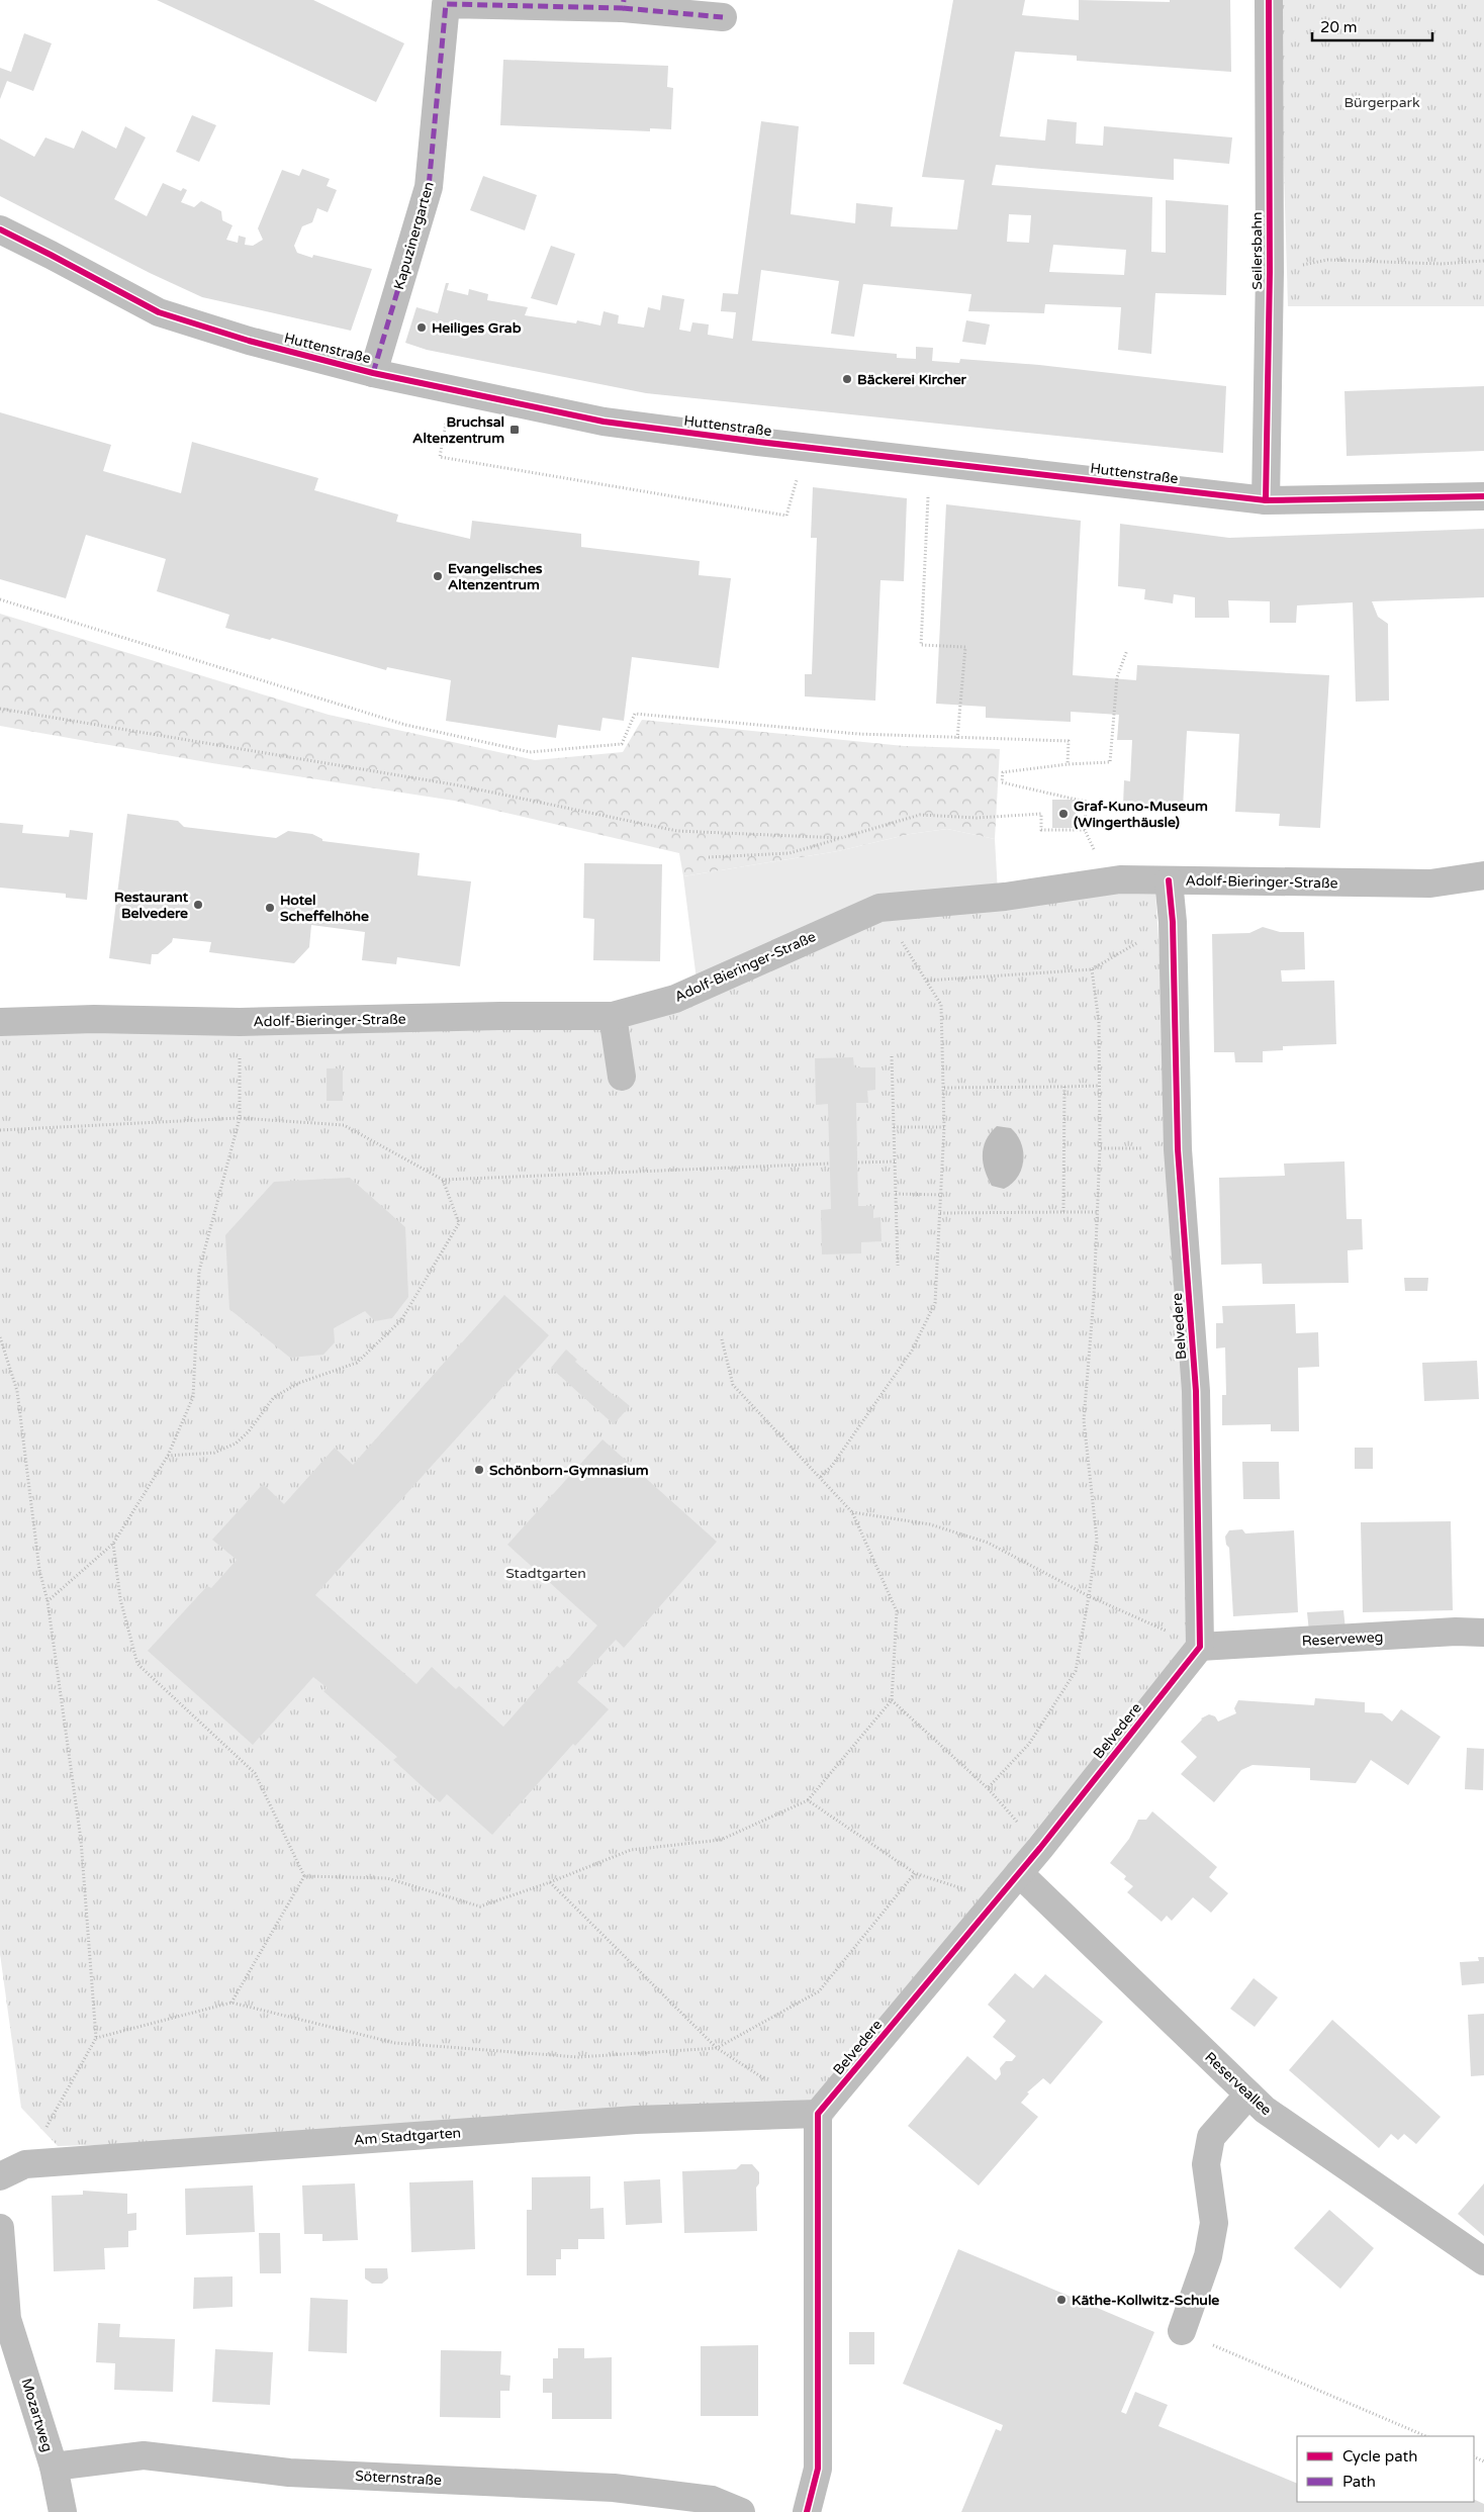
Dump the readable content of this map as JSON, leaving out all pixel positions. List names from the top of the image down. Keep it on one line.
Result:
{"streets":{"street":["Kapuzinergarten","Seilersbahn","Huttenstraße","Adolf-Bieringer-Straße","Belvedere","Reserveweg","Reserveallee","Am Stadtgarten","Mozartweg","Söternstraße"]},"crossings":[["Kapuzinergarten","Huttenstraße"],["Seilersbahn","Huttenstraße"],["Adolf-Bieringer-Straße","Belvedere"],["Belvedere","Reserveweg"],["Belvedere","Reserveallee"],["Belvedere","Am Stadtgarten"],["Mozartweg","Söternstraße"]],"parks":["Bürgerpark","Stadtgarten"],"places":{"other":["Heiliges Grab","Bäckerei Kircher","Evangelisches Altenzentrum","Graf-Kuno-Museum (Wingerthäusle)","Restaurant Belvedere","Hotel Scheffelhöhe","Schönborn-Gymnasium","Käthe-Kollwitz-Schule"],"transit":["Bruchsal Altenzentrum"]},"legend":["Cycle path","Path"],"scale_bar":"20 m"}
